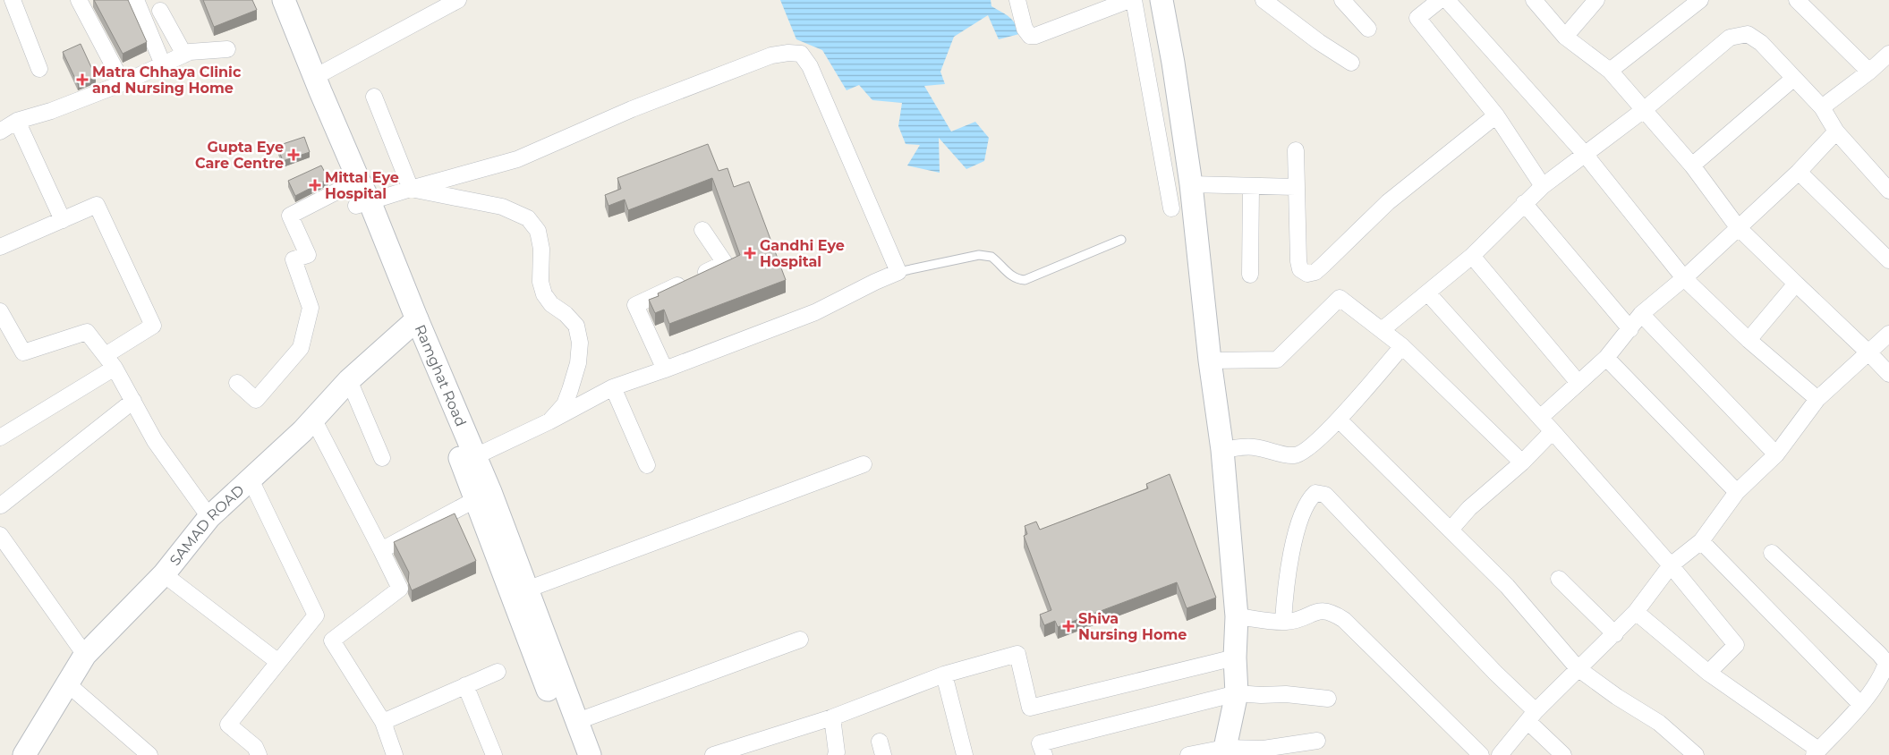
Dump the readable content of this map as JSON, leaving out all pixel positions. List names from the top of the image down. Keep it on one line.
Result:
{"streets":{"main road":["Ramghat Road","SAMAD ROAD"]},"crossings":[["Ramghat Road","SAMAD ROAD"]],"places":{"health":["Matra Chhaya Clinic and Nursing Home","Gupta Eye Care Centre","Mittal Eye Hospital","Gandhi Eye Hospital","Shiva Nursing Home"]}}
